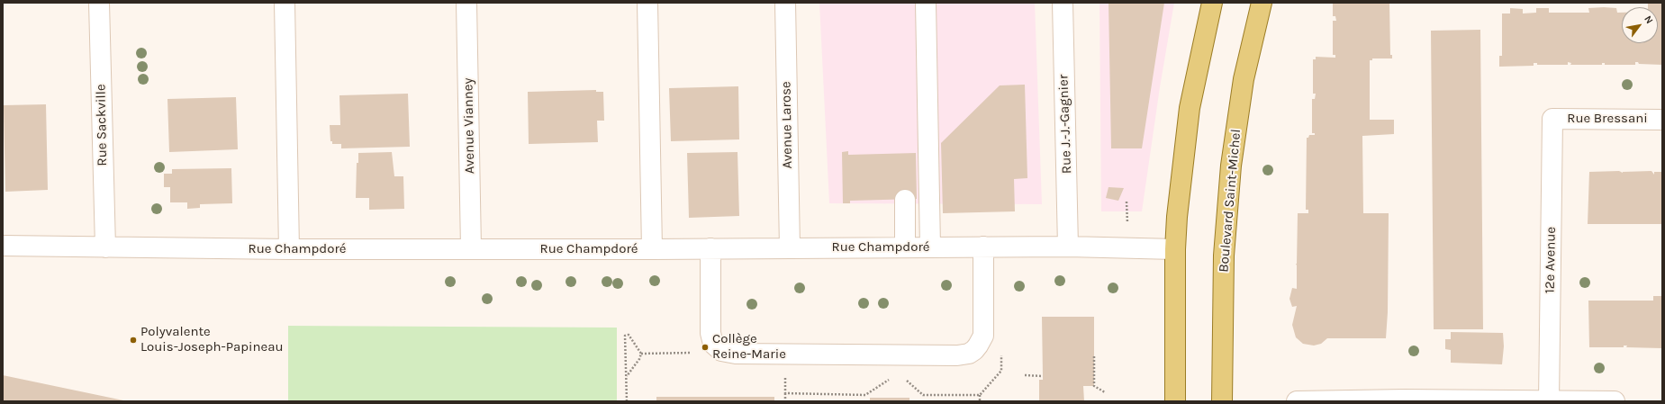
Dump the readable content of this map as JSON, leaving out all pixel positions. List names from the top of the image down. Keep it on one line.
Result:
{"streets":{"main road":["Boulevard Saint-Michel"],"street":["Rue Bressani","Rue J.-J.-Gagnier","Rue Sackville","Avenue Larose","Avenue Vianney","Rue Champdoré","12e Avenue"]},"crossings":[["Rue Bressani","12e Avenue"],["Rue J.-J.-Gagnier","Rue Champdoré"],["Rue Sackville","Rue Champdoré"],["Avenue Larose","Rue Champdoré"],["Avenue Vianney","Rue Champdoré"]],"places":["Polyvalente Louis-Joseph-Papineau","Collège Reine-Marie"],"north":"top right"}
